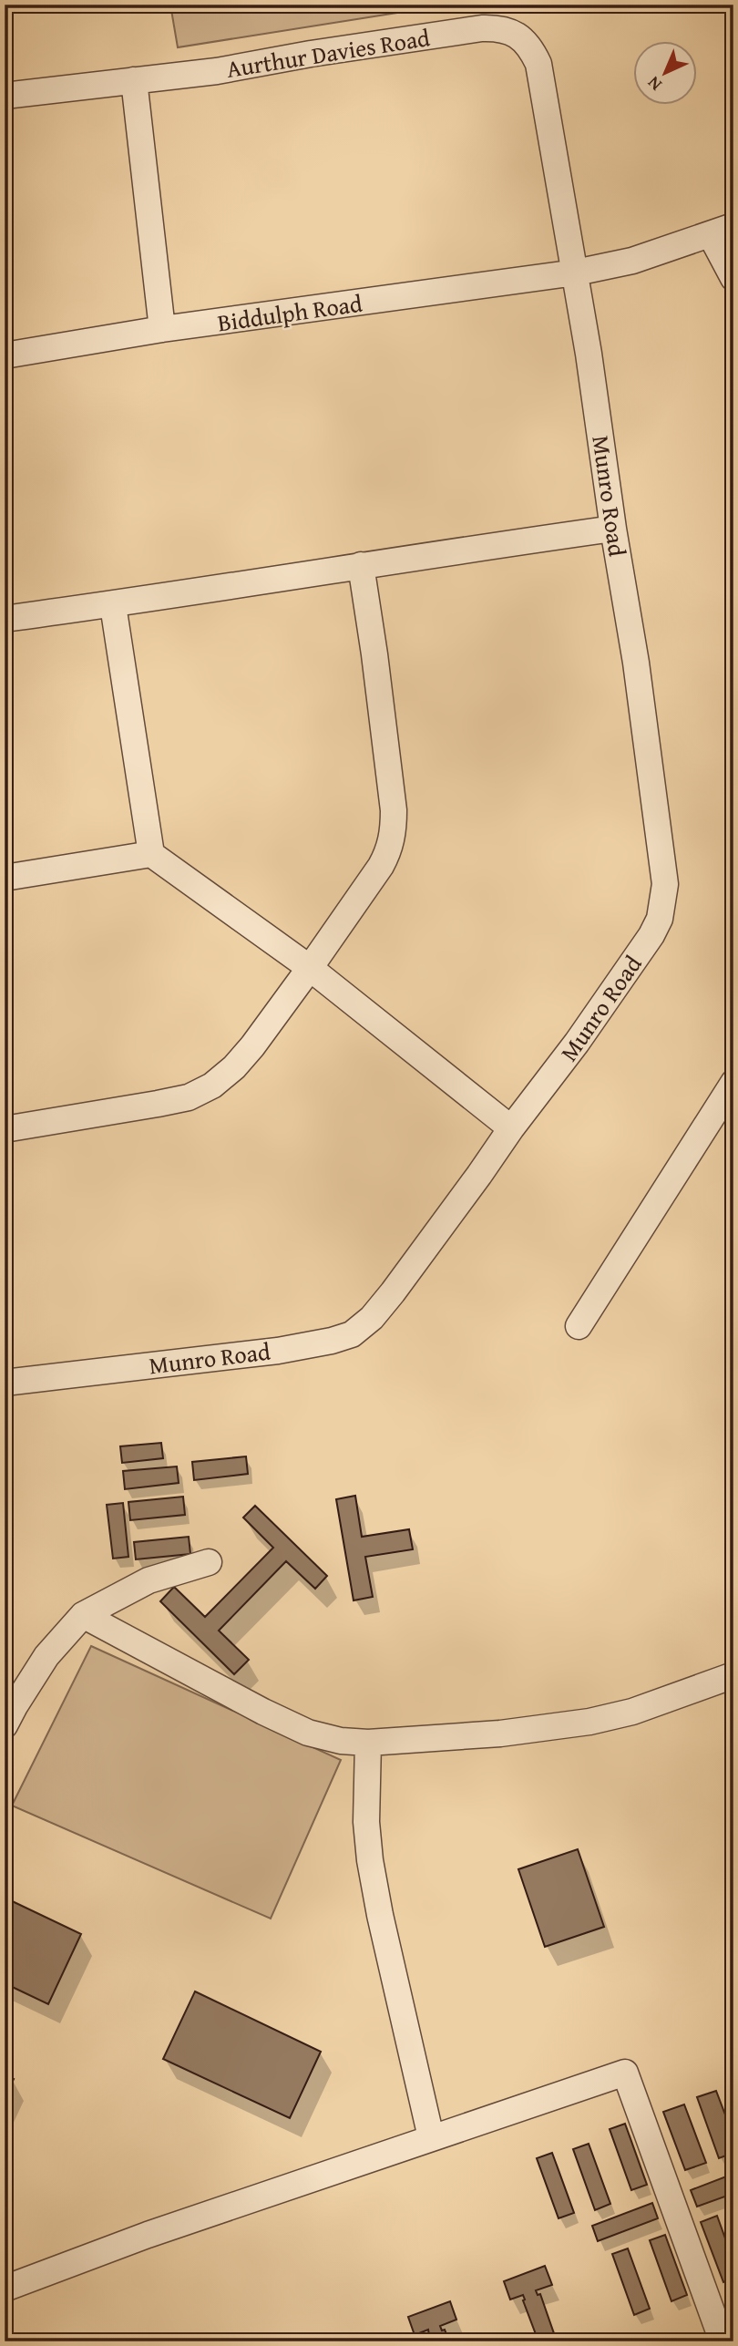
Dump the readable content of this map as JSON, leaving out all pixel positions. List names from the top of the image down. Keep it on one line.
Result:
{"streets":{"street":["Aurthur Davies Road","Biddulph Road","Munro Road"]},"crossings":[["Aurthur Davies Road","Biddulph Road"],["Aurthur Davies Road","Munro Road"],["Biddulph Road","Munro Road"]],"north":"bottom left"}
